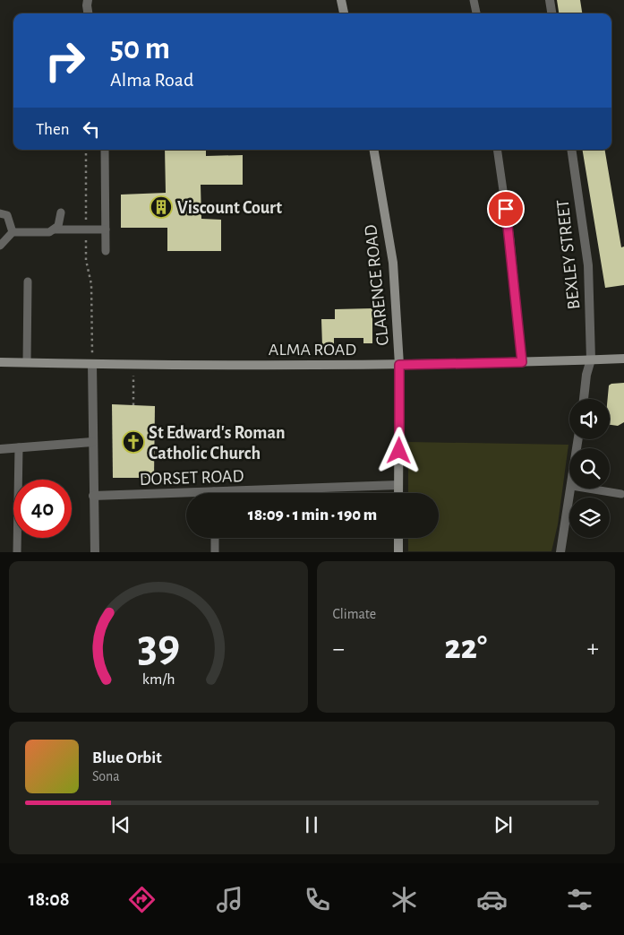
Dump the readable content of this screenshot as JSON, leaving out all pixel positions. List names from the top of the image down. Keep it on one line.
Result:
{"streets":{"street":["BEXLEY STREET","CLARENCE ROAD","ALMA ROAD","DORSET ROAD"]},"crossings":[["BEXLEY STREET","ALMA ROAD"],["CLARENCE ROAD","ALMA ROAD"],["CLARENCE ROAD","DORSET ROAD"]],"places":{"building":["Viscount Court"],"church":["St Edward's Roman Catholic Church"]},"page":{"turn":["50 m","Alma Road"],"then":"Then","limit":"40","trip":"18:09 · 1 min · 190 m","tile":"Climate","heat":["−","22°","+"],"song":["Blue Orbit","Sona"],"tabs":"18:08","gauge":["39","km/h"]}}
